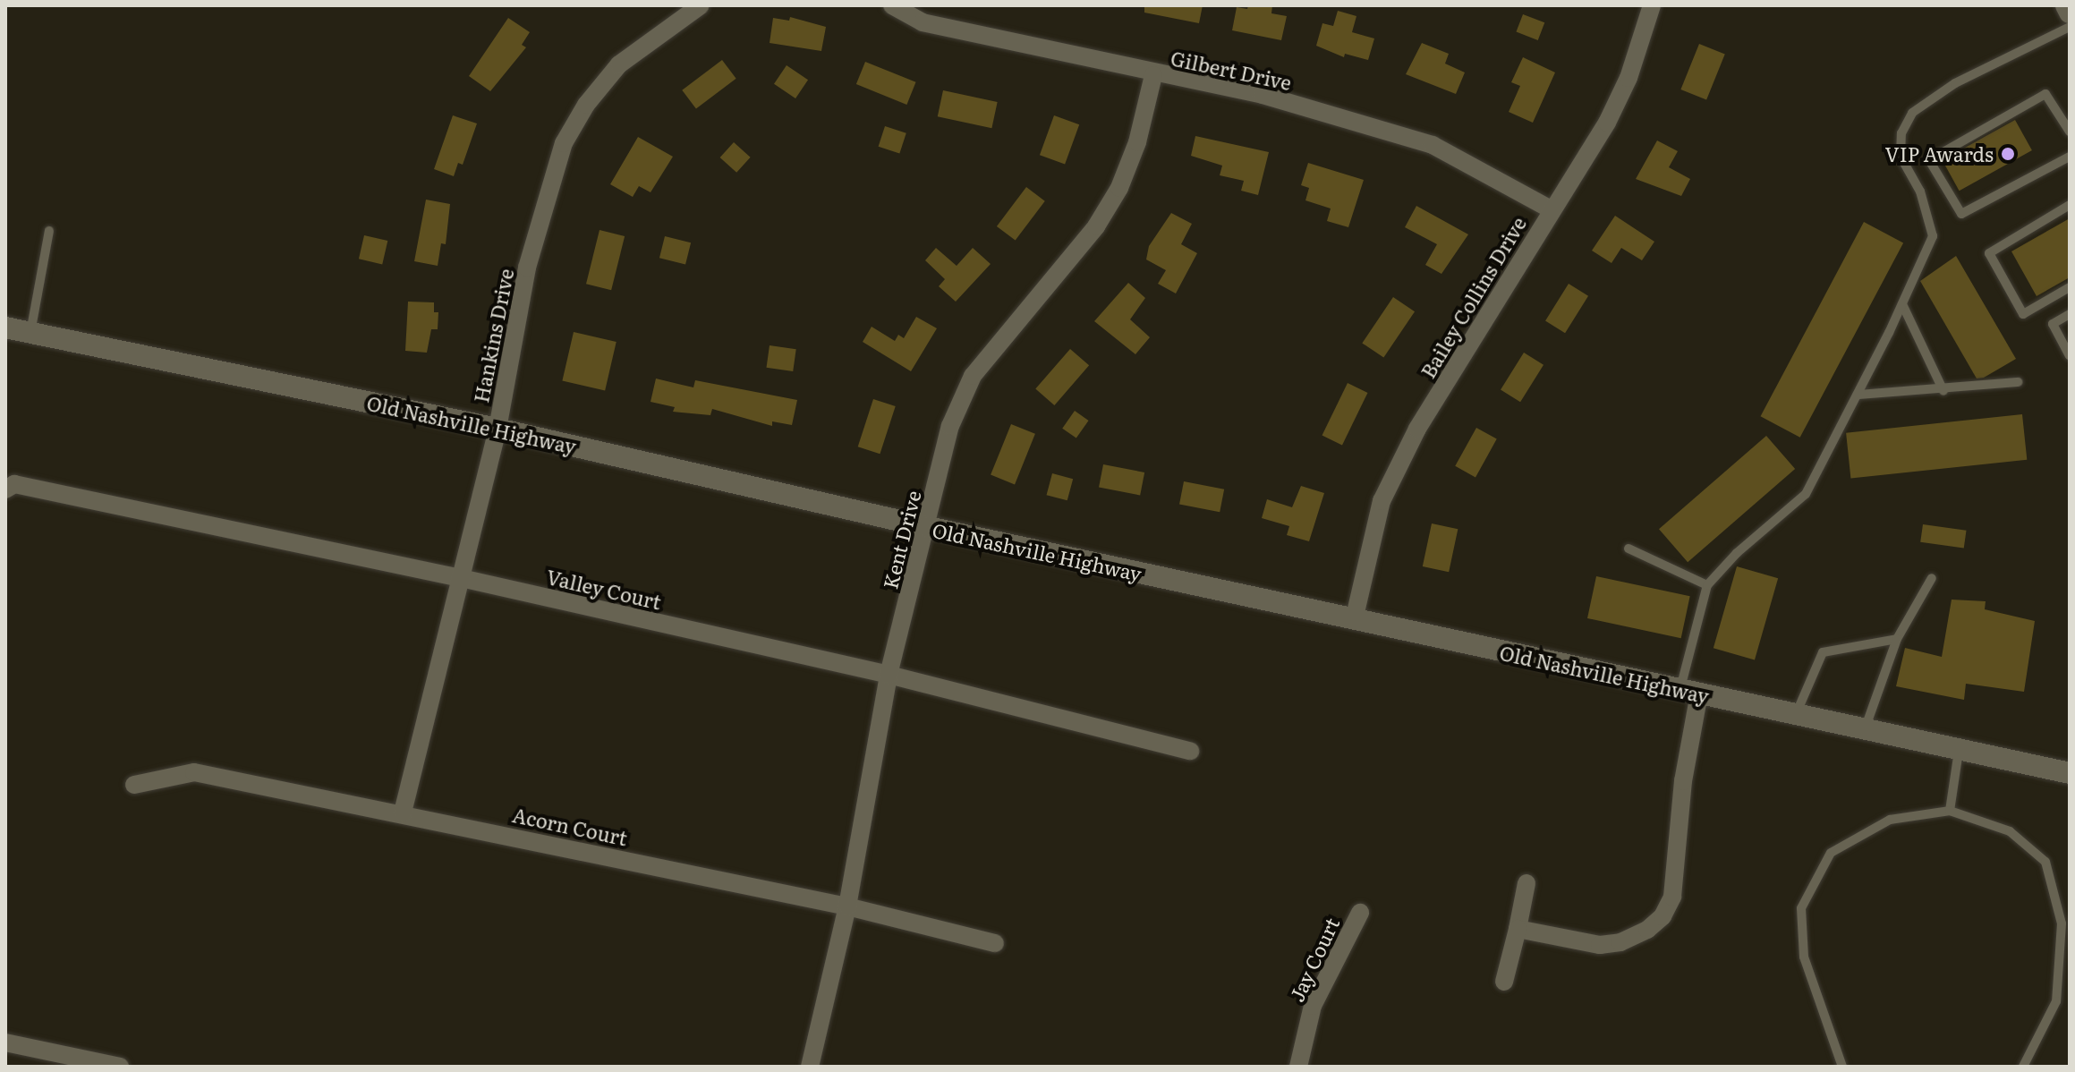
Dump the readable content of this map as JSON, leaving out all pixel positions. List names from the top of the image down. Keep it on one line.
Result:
{"streets":{"main road":["Old Nashville Highway"],"street":["Gilbert Drive","Bailey Collins Drive","Hankins Drive","Kent Drive","Valley Court","Acorn Court","Jay Court"]},"crossings":[["Gilbert Drive","Bailey Collins Drive"],["Gilbert Drive","Kent Drive"],["Bailey Collins Drive","Old Nashville Highway"],["Hankins Drive","Old Nashville Highway"],["Hankins Drive","Valley Court"],["Hankins Drive","Acorn Court"],["Old Nashville Highway","Kent Drive"],["Kent Drive","Valley Court"],["Kent Drive","Acorn Court"]],"places":["VIP Awards"]}
